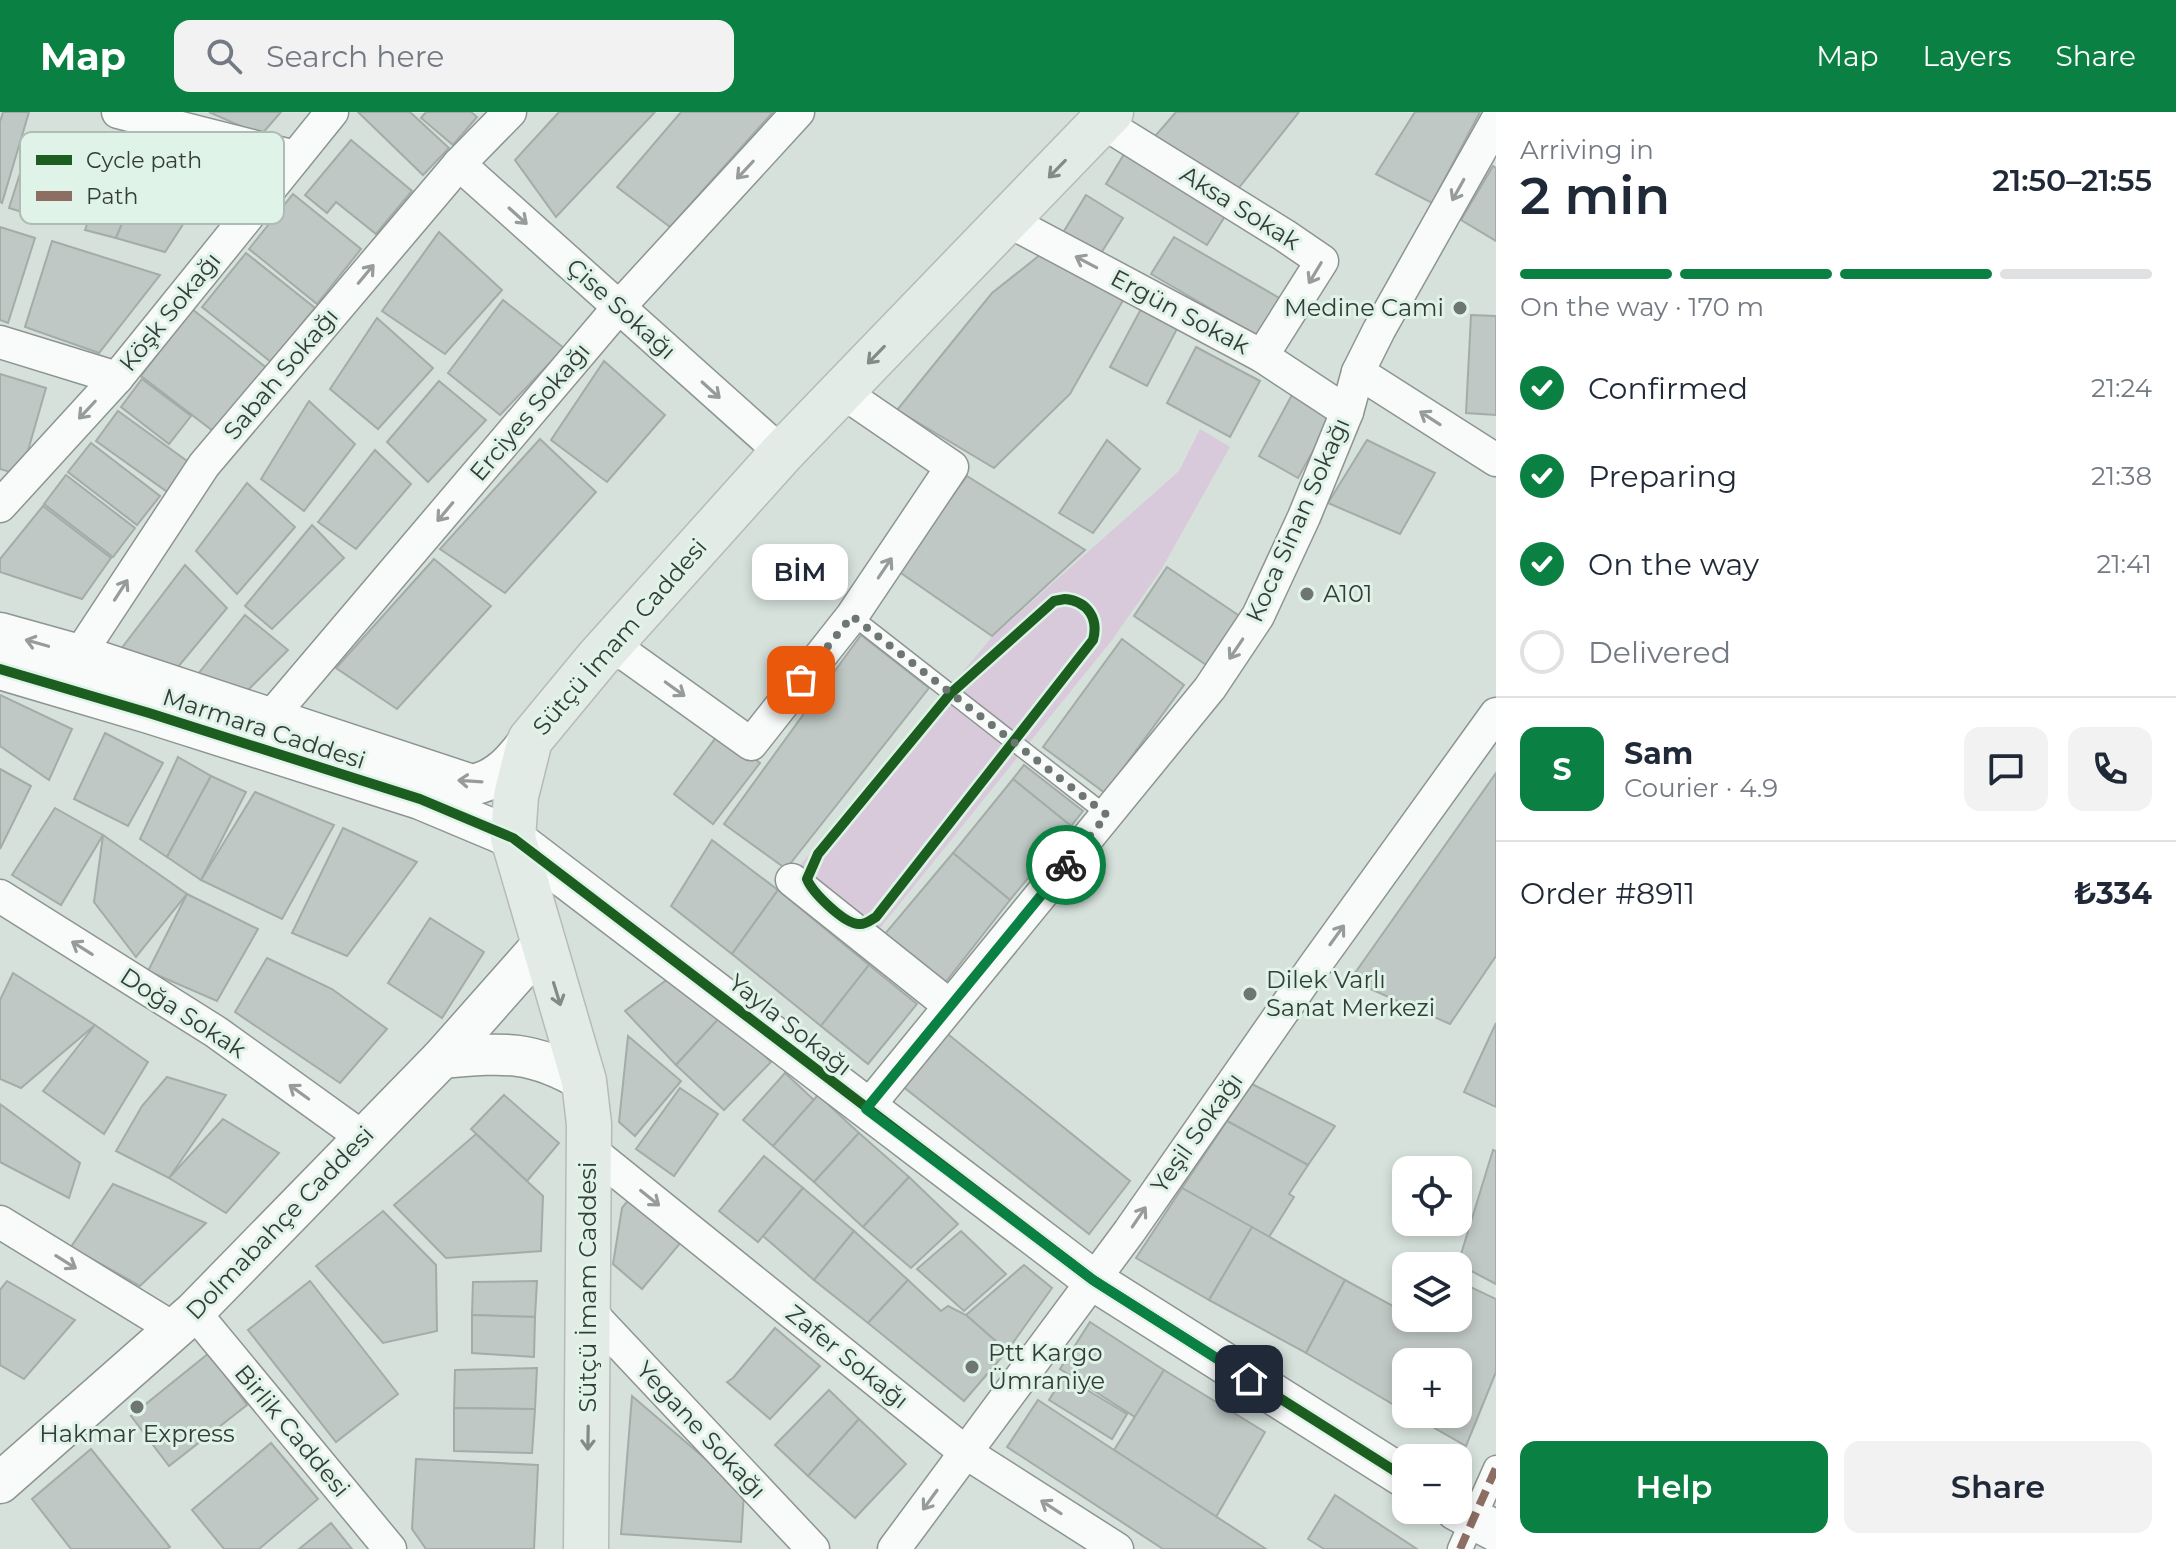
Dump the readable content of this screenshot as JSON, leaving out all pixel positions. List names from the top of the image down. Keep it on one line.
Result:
{"streets":{"main road":["Sütçü İmam Caddesi"],"street":["Aksa Sokak","Çise Sokağı","Köşk Sokağı","Ergün Sokak","Sabah Sokağı","Erciyes Sokağı","Koca Sinan Sokağı","Marmara Caddesi","Doğa Sokak","Yayla Sokağı","Yeşil Sokağı","Dolmabahçe Caddesi","Zafer Sokağı","Yegane Sokağı","Birlik Caddesi"]},"crossings":[["Aksa Sokak","Ergün Sokak"],["Aksa Sokak","Sütçü İmam Caddesi"],["Çise Sokağı","Sabah Sokağı"],["Çise Sokağı","Erciyes Sokağı"],["Çise Sokağı","Sütçü İmam Caddesi"],["Ergün Sokak","Koca Sinan Sokağı"],["Ergün Sokak","Sütçü İmam Caddesi"],["Sabah Sokağı","Marmara Caddesi"],["Erciyes Sokağı","Marmara Caddesi"],["Koca Sinan Sokağı","Yayla Sokağı"],["Sütçü İmam Caddesi","Marmara Caddesi"],["Sütçü İmam Caddesi","Yayla Sokağı"],["Sütçü İmam Caddesi","Dolmabahçe Caddesi"],["Sütçü İmam Caddesi","Zafer Sokağı"],["Sütçü İmam Caddesi","Yegane Sokağı"],["Marmara Caddesi","Yayla Sokağı"],["Doğa Sokak","Dolmabahçe Caddesi"],["Yayla Sokağı","Yeşil Sokağı"],["Yeşil Sokağı","Zafer Sokağı"],["Dolmabahçe Caddesi","Birlik Caddesi"]],"one_way":["Çise Sokağı","Köşk Sokağı","Ergün Sokak","Sabah Sokağı","Erciyes Sokağı","Koca Sinan Sokağı","Sütçü İmam Caddesi","Doğa Sokak","Birlik Caddesi"],"places":["Medine Cami","A101","BİM","Dilek Varlı Sanat Merkezi","Ptt Kargo Ümraniye","Hakmar Express"],"legend":["Cycle path","Path"],"page":{"header":"Map","search":"Search here","nav":["Map","Layers","Share"],"heading":["2 min","Arriving in","21:50–21:55"],"panel":["Sam","Courier · 4.9","Order #8911","₺334"],"bar":"On the way · 170 m","list":[["Confirmed","21:24"],["Preparing","21:38"],["On the way","21:41"],"Delivered"],"bubble":"BİM","round":"S","map_buttons":["+","−"],"buttons":["Help","Share"]}}
